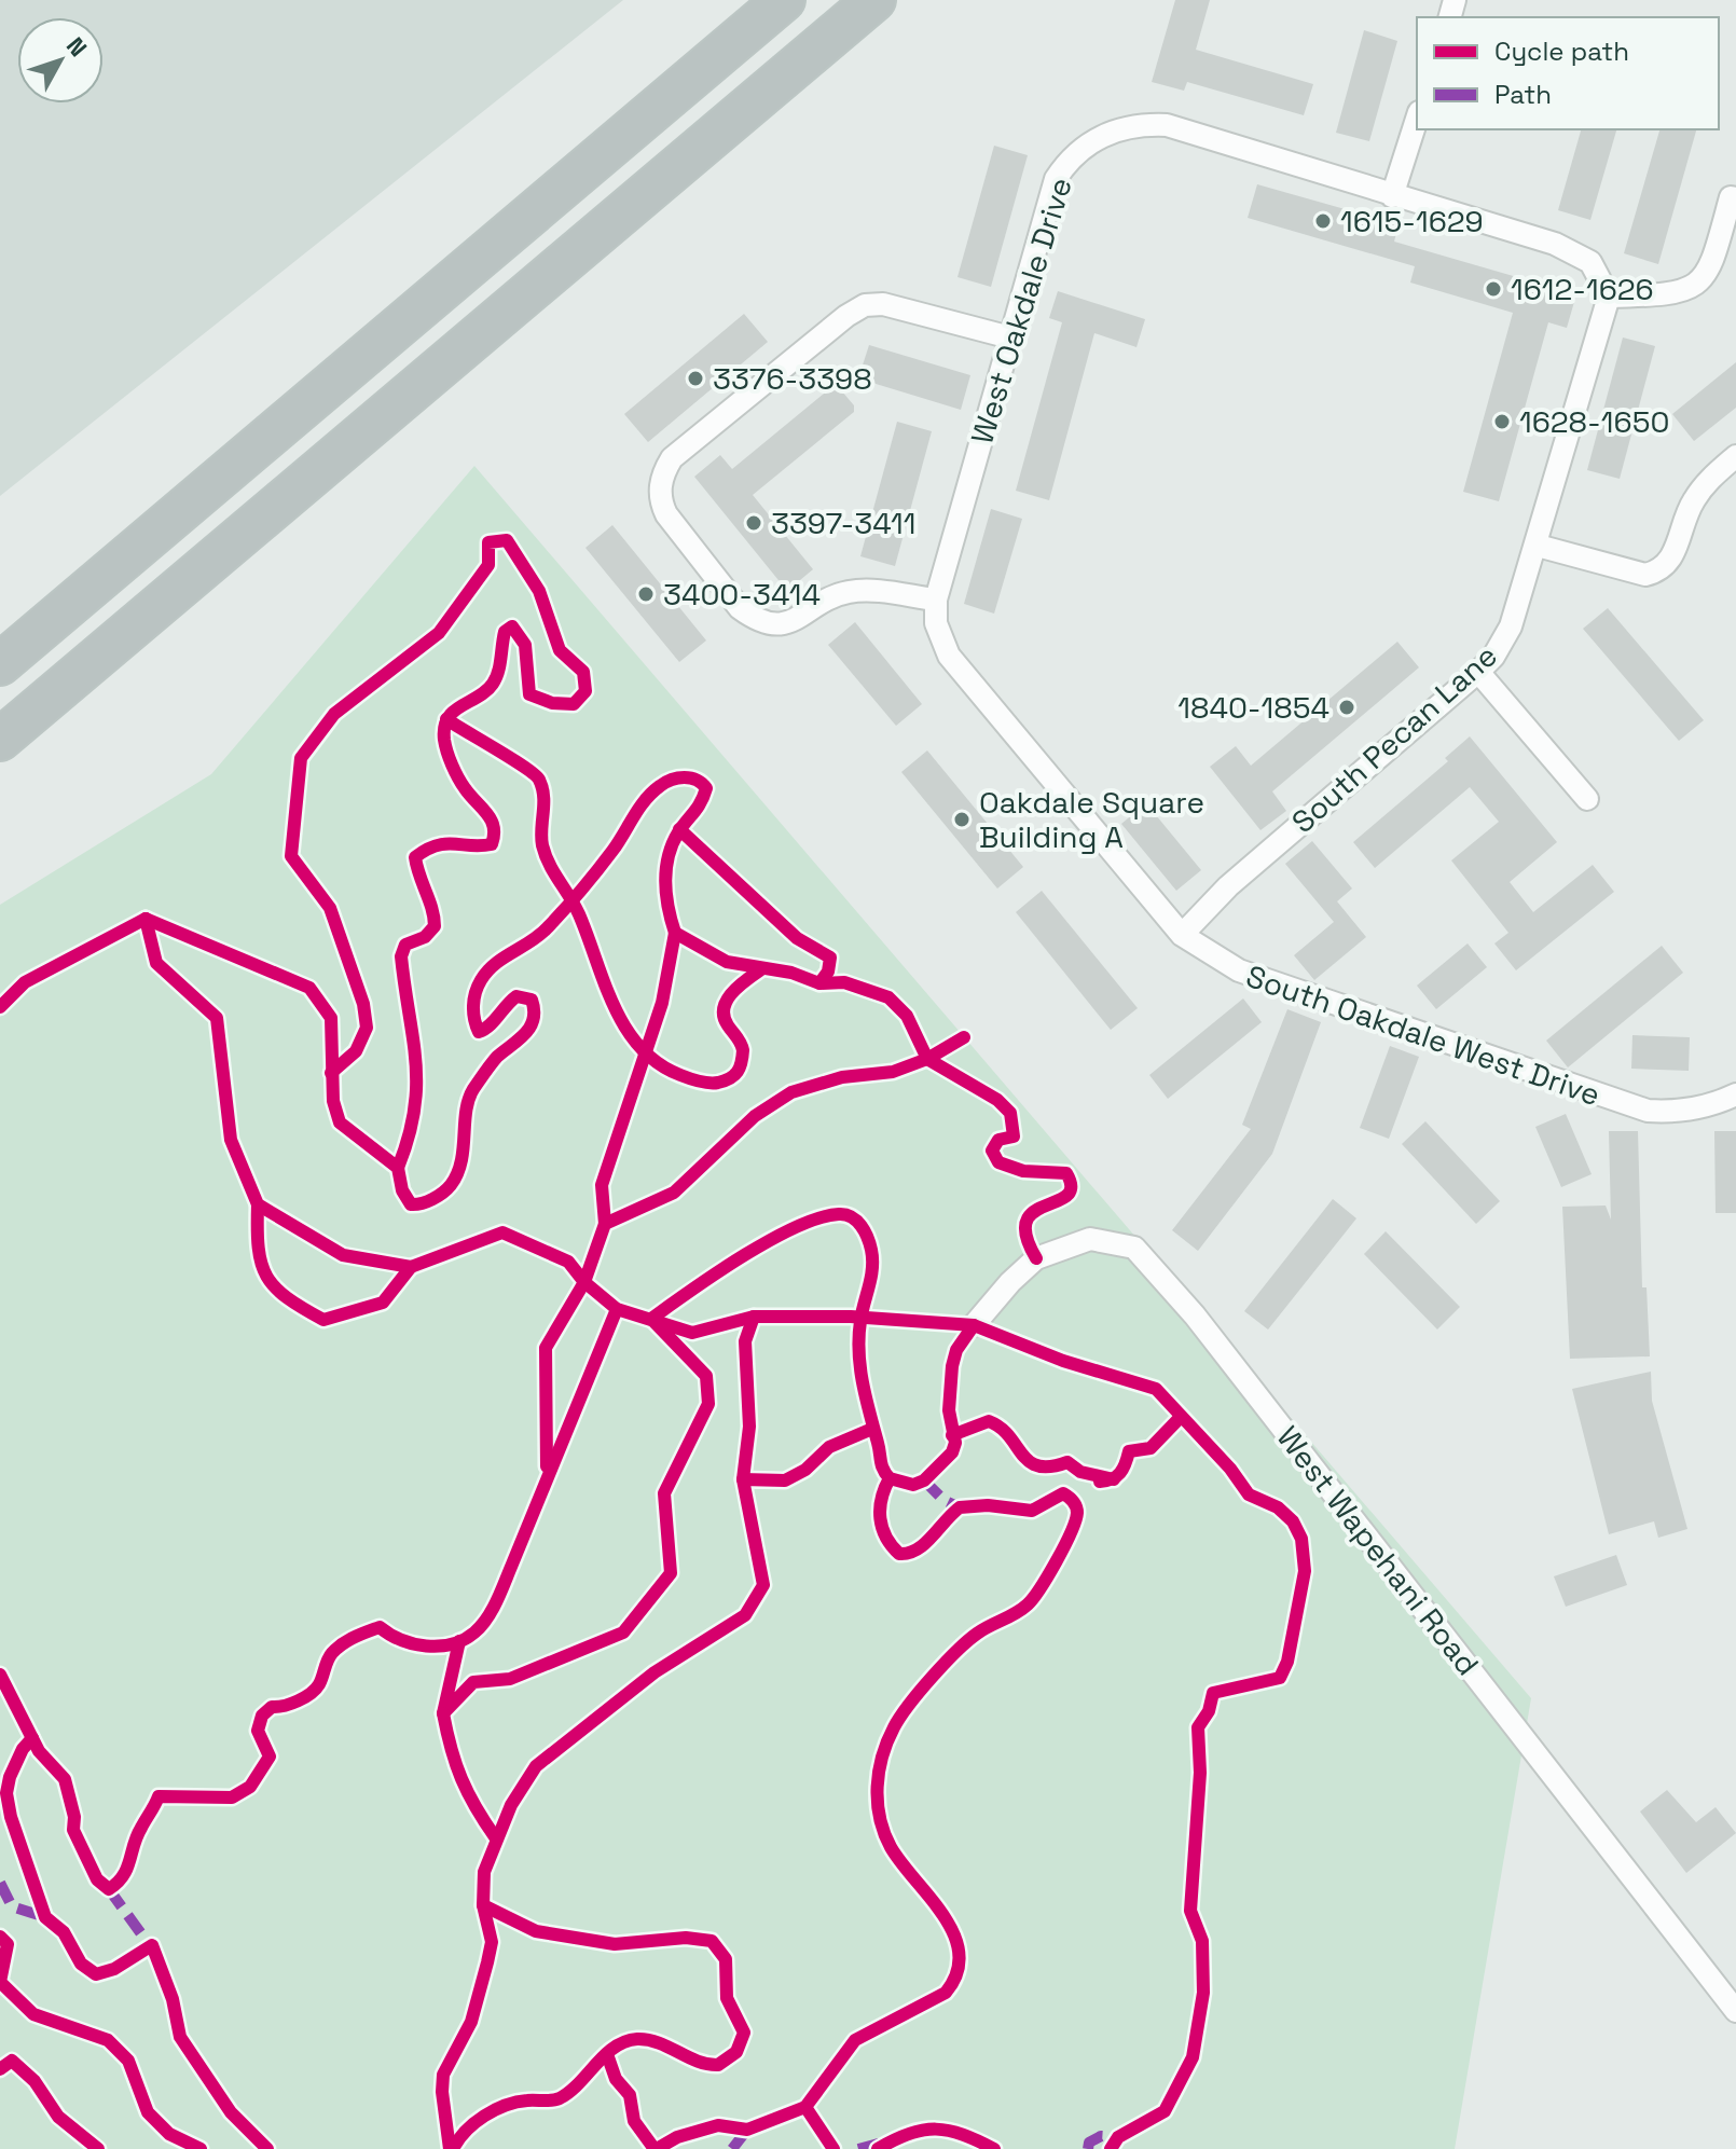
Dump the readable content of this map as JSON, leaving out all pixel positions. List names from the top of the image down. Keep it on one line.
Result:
{"streets":{"street":["West Oakdale Drive","South Pecan Lane","South Oakdale West Drive","West Wapehani Road"]},"crossings":[["West Oakdale Drive","South Oakdale West Drive"],["South Pecan Lane","South Oakdale West Drive"]],"places":["1615-1629","1612-1626","3376-3398","1628-1650","3397-3411","3400-3414","1840-1854","Oakdale Square Building A"],"legend":["Cycle path","Path"],"north":"top right"}
